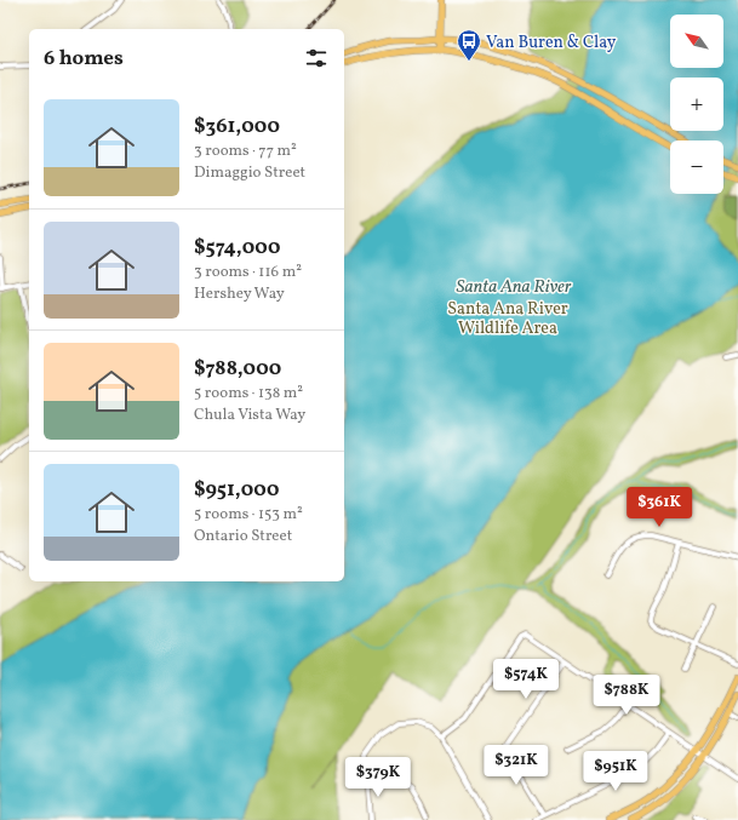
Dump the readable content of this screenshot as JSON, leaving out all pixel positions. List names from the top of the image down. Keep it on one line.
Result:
{"water":["Santa Ana River"],"parks":["Santa Ana River Wildlife Area"],"places":{"bus stop":["Van Buren & Clay"]},"north":"top left","page":{"map_buttons":["+","−"],"heading":"6 homes","list":[{"name":"$361,000","note":"3 rooms · 77 m² · Dimaggio Street"},{"name":"$574,000","note":"3 rooms · 116 m² · Hershey Way"},{"name":"$788,000","note":"5 rooms · 138 m² · Chula Vista Way"},{"name":"$951,000","note":"5 rooms · 153 m² · Ontario Street"}],"price":["$361K","$574K","$788K","$321K","$951K","$379K"]}}
